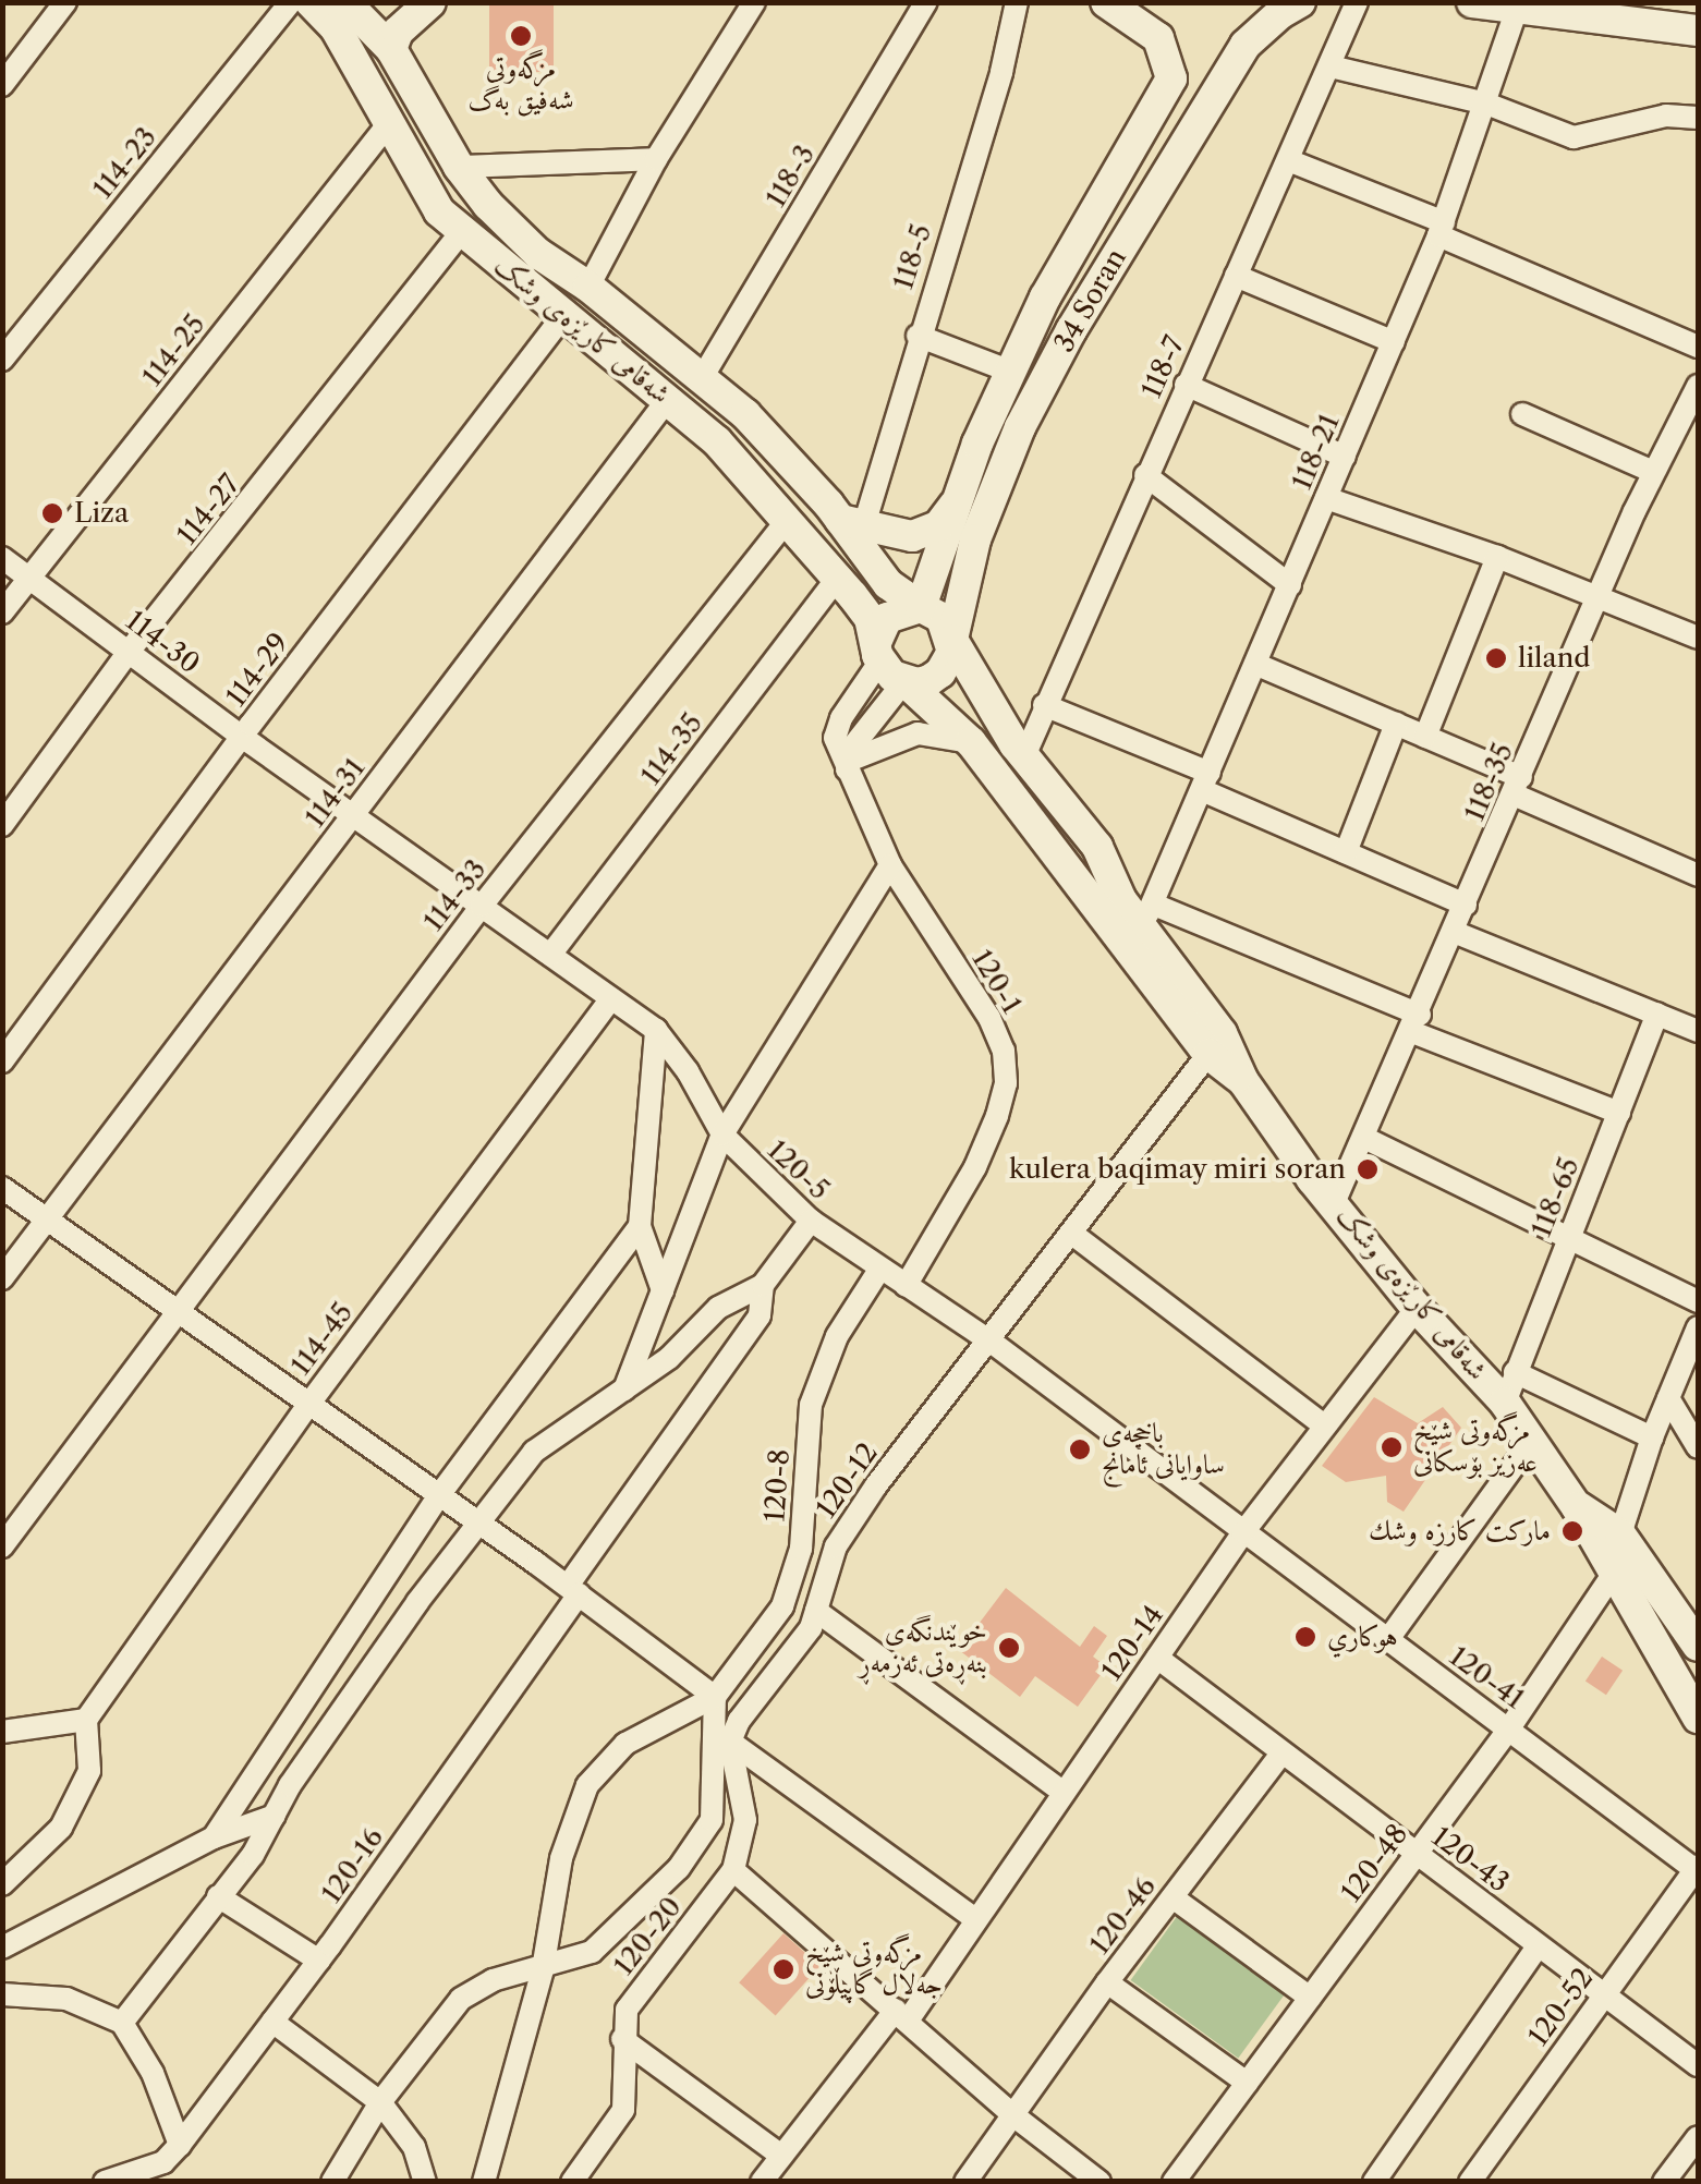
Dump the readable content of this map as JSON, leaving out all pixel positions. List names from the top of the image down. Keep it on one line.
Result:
{"streets":{"main road":["34 Soran","شەقامی کارێزەی وشک"],"street":["114-23","118-3","118-5","114-25","118-7","118-21","114-27","114-30","114-29","114-35","118-35","114-31","114-33","120-1","120-5","118-65","114-45","120-12","120-8","120-14","120-41","120-43","120-48","120-16","120-46","120-20","120-52"]},"crossings":[["118-3","شەقامی کارێزەی وشک"],["118-5","شەقامی کارێزەی وشک"],["34 Soran","شەقامی کارێزەی وشک"],["34 Soran","120-1"],["شەقامی کارێزەی وشک","114-25"],["شەقامی کارێزەی وشک","118-7"],["شەقامی کارێزەی وشک","114-27"],["شەقامی کارێزەی وشک","114-29"],["شەقامی کارێزەی وشک","114-35"],["شەقامی کارێزەی وشک","118-35"],["شەقامی کارێزەی وشک","114-31"],["شەقامی کارێزەی وشک","114-33"],["شەقامی کارێزەی وشک","120-1"],["شەقامی کارێزەی وشک","118-65"],["شەقامی کارێزەی وشک","120-12"],["شەقامی کارێزەی وشک","120-14"],["شەقامی کارێزەی وشک","120-48"],["114-25","114-30"],["118-21","118-35"],["114-27","114-30"],["114-30","114-29"],["114-30","114-35"],["114-30","114-31"],["114-30","114-33"],["114-30","120-5"],["114-30","114-45"],["120-1","120-5"],["120-5","114-45"],["120-5","120-12"],["120-5","120-8"],["120-5","120-14"],["120-5","120-41"],["120-12","120-20"],["120-14","120-41"],["120-14","120-43"],["120-41","120-48"],["120-41","120-52"],["120-43","120-48"],["120-43","120-46"],["120-43","120-52"]],"places":["مزگەوتی شەفیق بەگ","Liza","liland","kulera baqimay miri soran","مزگەوتی شێخ عەزیز بۆسکانی","باخچەی ساوایانی ئامانج","ماركت كارزه وشك","هوكاري","خوێندنگەی بنەڕەتی ئەزمەڕ","مزگەوتی شێخ جەلال گاپیڵۆنی"]}
